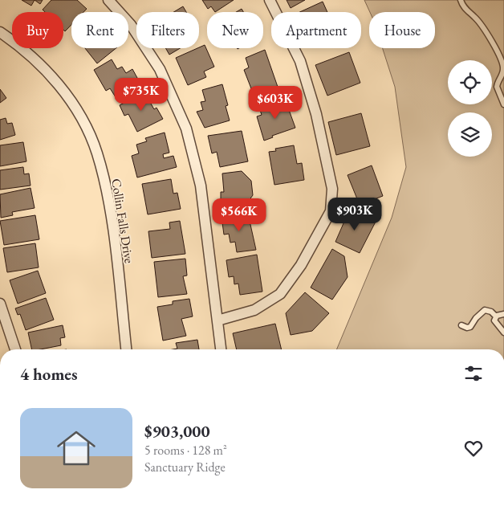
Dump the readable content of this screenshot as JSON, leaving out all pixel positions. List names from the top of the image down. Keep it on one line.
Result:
{"streets":{"street":["Collin Falls Drive"]},"page":{"chip":["Buy","Rent","Filters","New","Apartment","House"],"price":["$735K","$603K","$903K","$566K"],"heading":"4 homes","list":[{"name":"$903,000","note":"5 rooms · 128 m² · Sanctuary Ridge"}]}}
